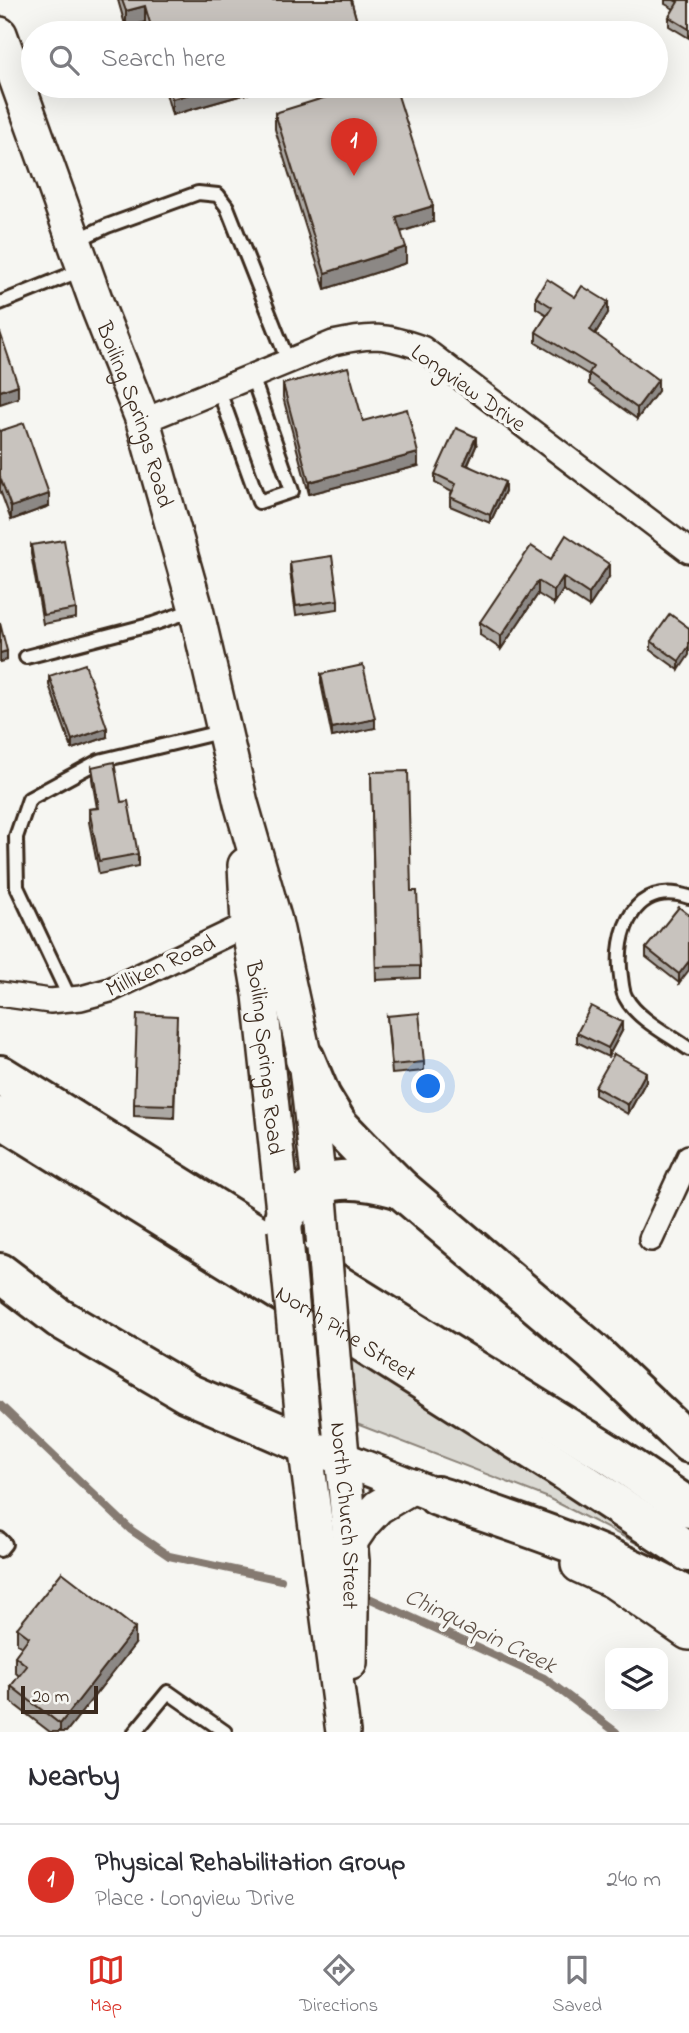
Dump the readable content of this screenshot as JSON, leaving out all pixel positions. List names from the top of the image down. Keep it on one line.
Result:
{"streets":{"highway":["North Pine Street"],"main road":["Boiling Springs Road","North Church Street"],"street":["Longview Drive","Milliken Road"]},"crossings":[["Longview Drive","Boiling Springs Road"],["Boiling Springs Road","Milliken Road"],["Boiling Springs Road","North Church Street"]],"water":["Chinquapin Creek"],"scale_bar":"20 m","page":{"search":"Search here","pins":"1","scale":"20 m","heading":"Nearby","list":[{"mark":"1","name":"Physical Rehabilitation Group","note":"Place · Longview Drive","value":"240 m"}],"nav":["Map","Directions","Saved"]}}
